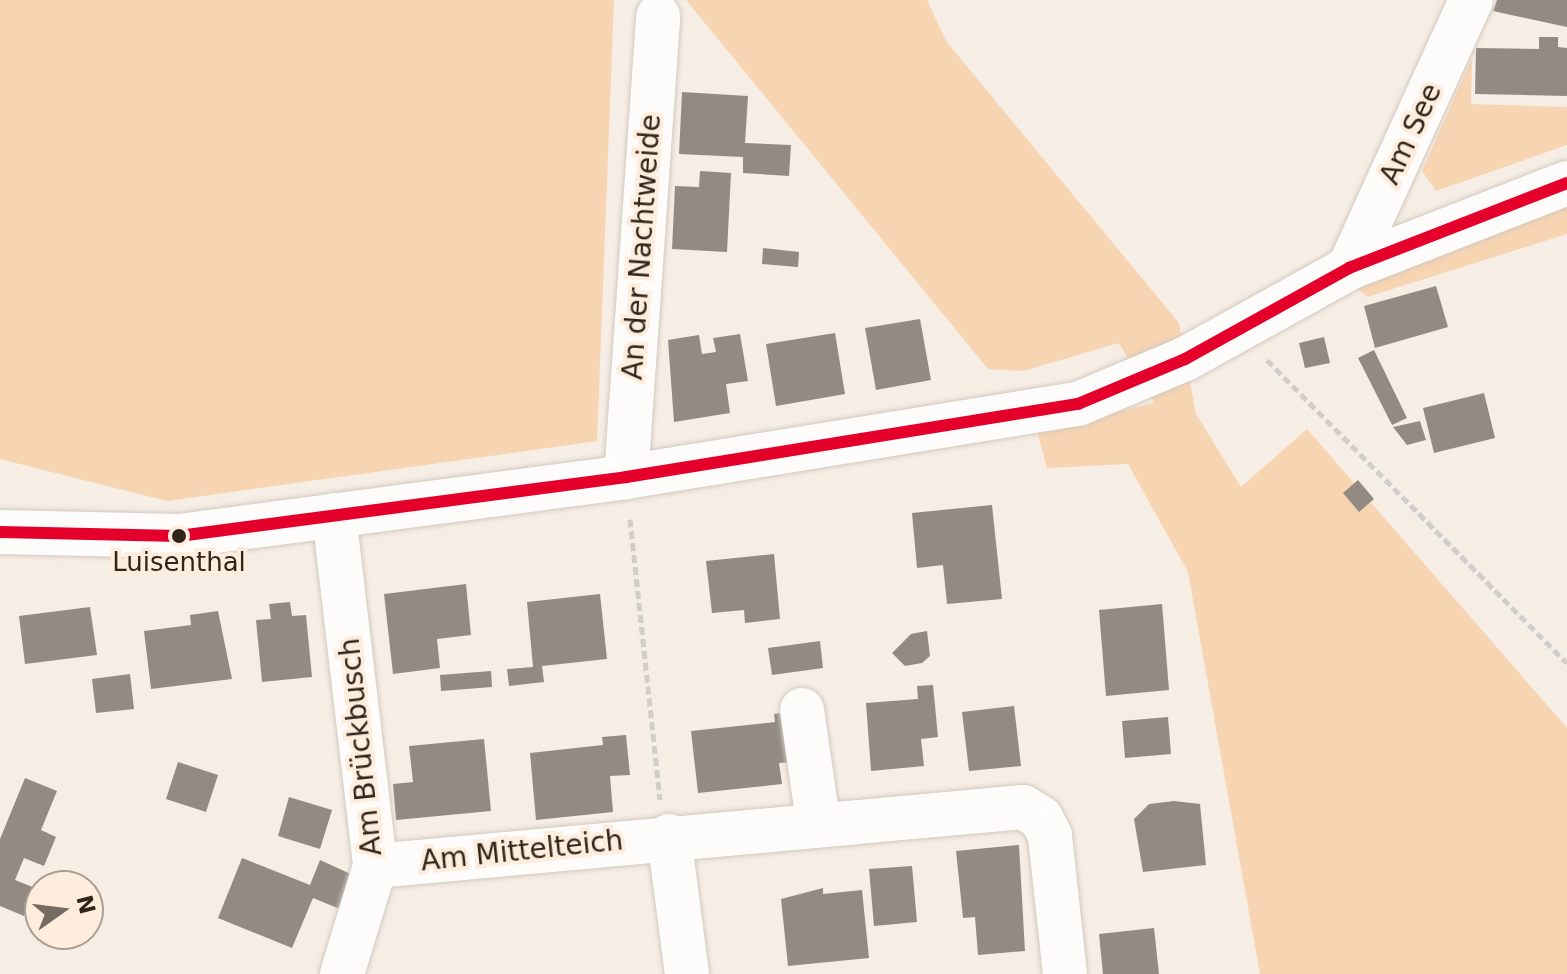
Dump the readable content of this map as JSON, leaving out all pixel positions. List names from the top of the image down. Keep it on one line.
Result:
{"streets":{"street":["Am See","An der Nachtweide","Am Brückbusch","Am Mittelteich"]},"crossings":[["Am Brückbusch","Am Mittelteich"]],"places":["Luisenthal"],"north":"right"}
